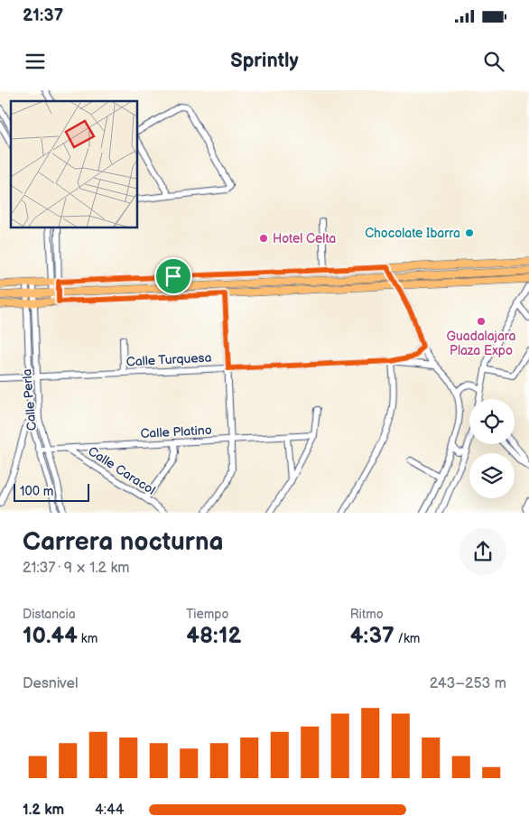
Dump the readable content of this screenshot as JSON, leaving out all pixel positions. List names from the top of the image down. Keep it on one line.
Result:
{"streets":{"street":["Calle Turquesa","Calle Perla","Calle Platino","Calle Caracol"]},"crossings":[["Calle Turquesa","Calle Perla"],["Calle Perla","Calle Platino"],["Calle Platino","Calle Caracol"]],"places":["Chocolate Ibarra","Hotel Celta","Guadalajara Plaza Expo"],"scale_bar":"100 m","page":{"status":"21:37","header":"Sprintly","scale":"100 m","heading":["Carrera nocturna","21:37 · 9 × 1.2 km"],"stats":[["Distancia","10.44 km"],["Tiempo","48:12"],["Ritmo","4:37 /km"]],"chart":["Desnivel","243–253 m"],"list":[{"name":"1.2 km","note":"4:44"}]}}
